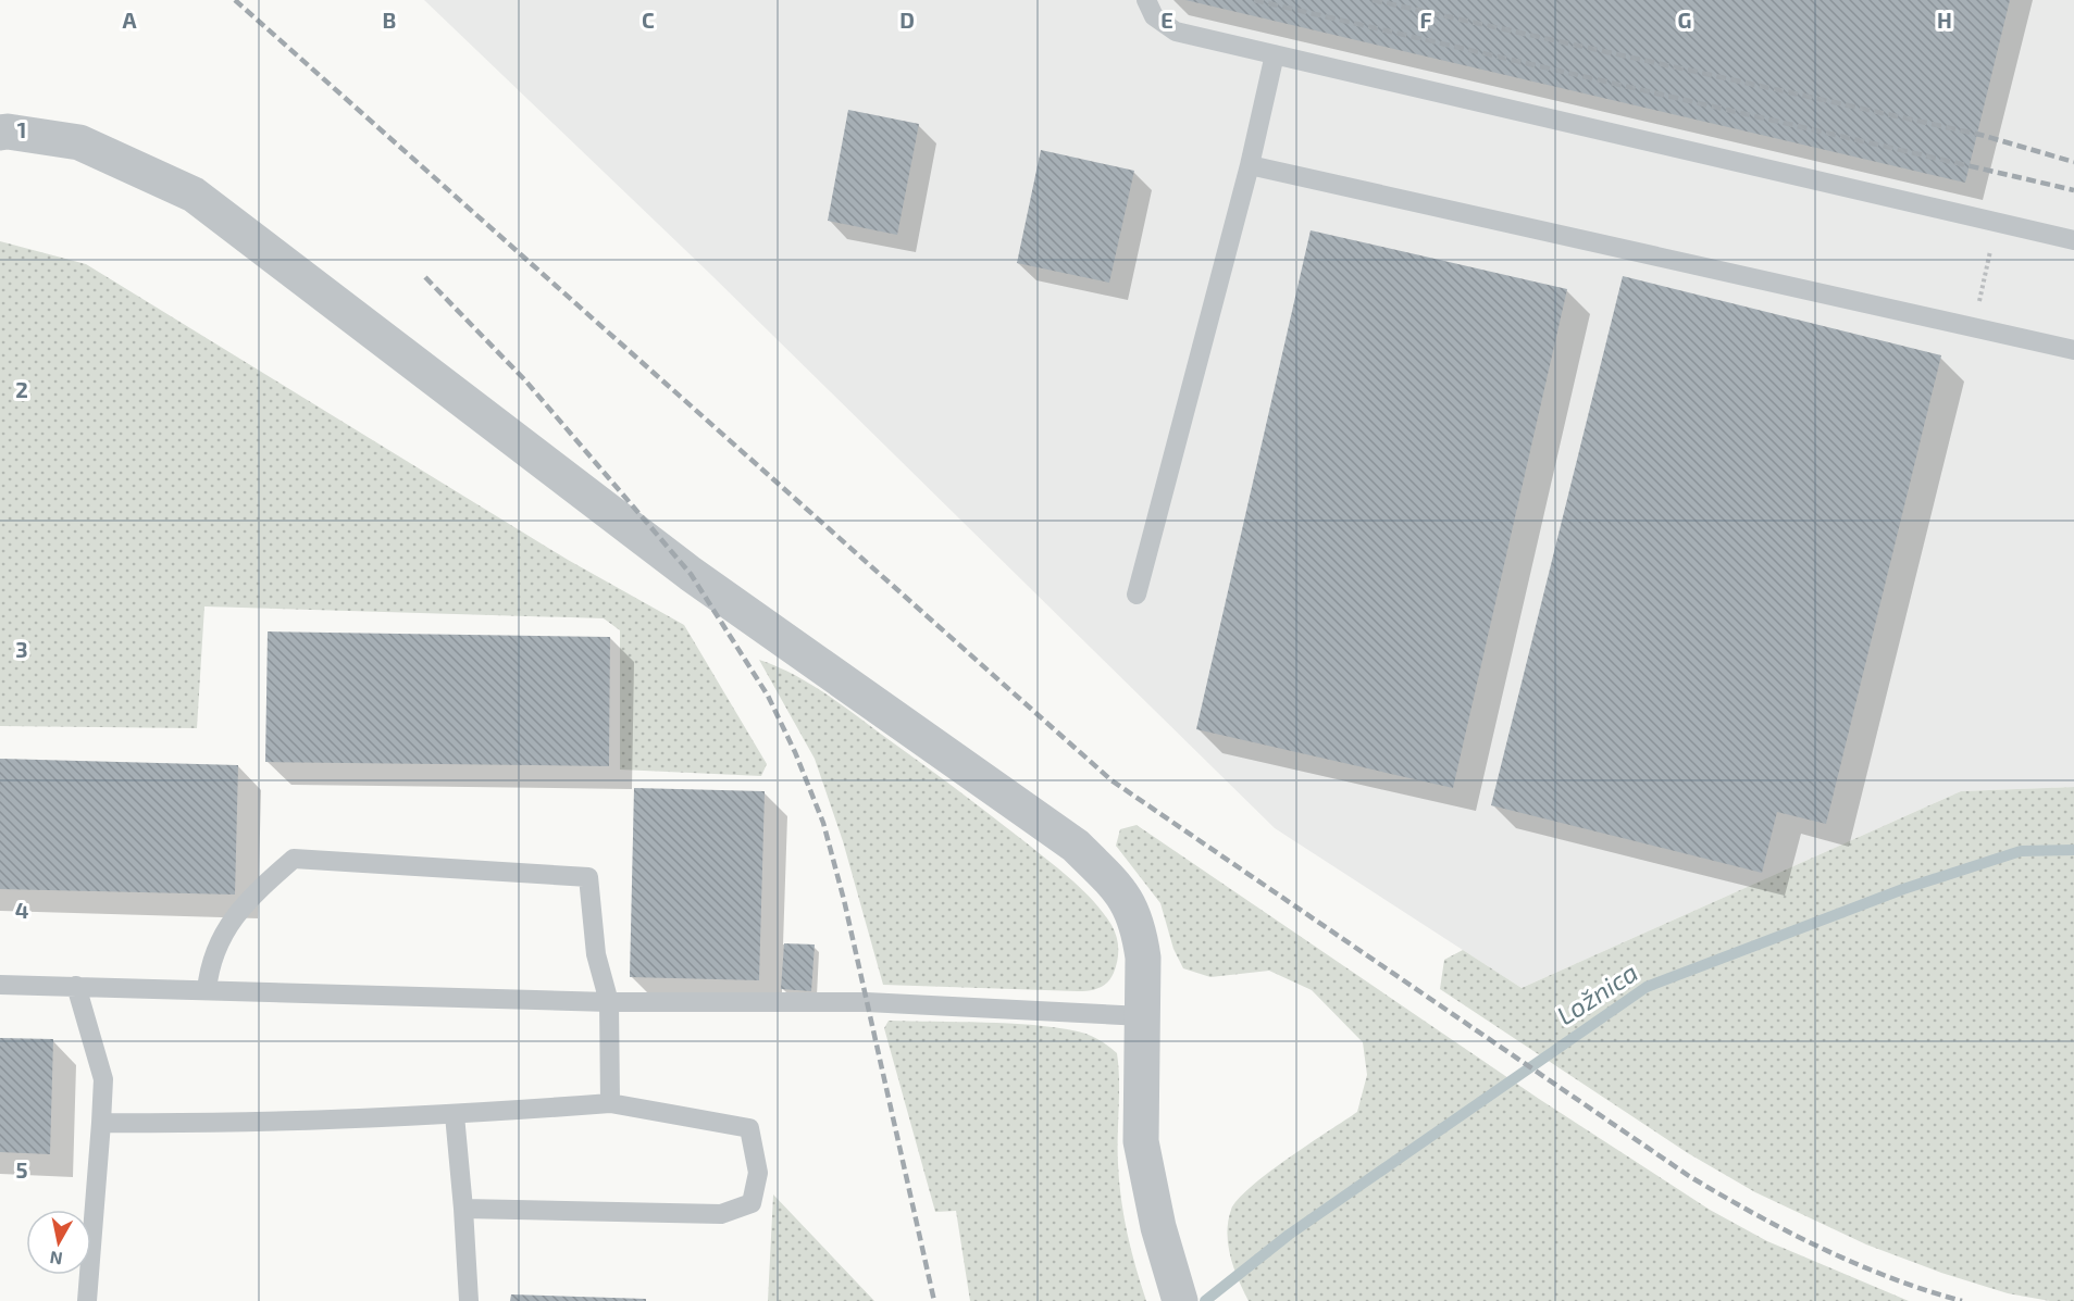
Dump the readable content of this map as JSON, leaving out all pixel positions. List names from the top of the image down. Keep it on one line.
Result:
{"water":["Ložnica"],"north":"bottom","grid":{"columns":["A","B","C","D","E","F","G","H"],"rows":["1","2","3","4","5"]}}
